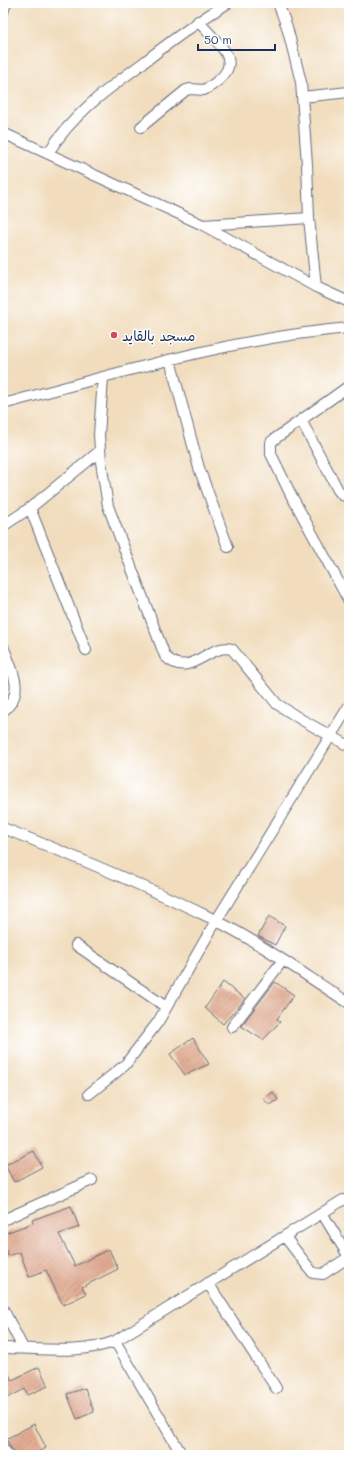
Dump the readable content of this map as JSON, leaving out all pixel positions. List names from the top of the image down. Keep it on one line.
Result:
{"places":["مسجد بالقايد"],"scale_bar":"50 m"}
